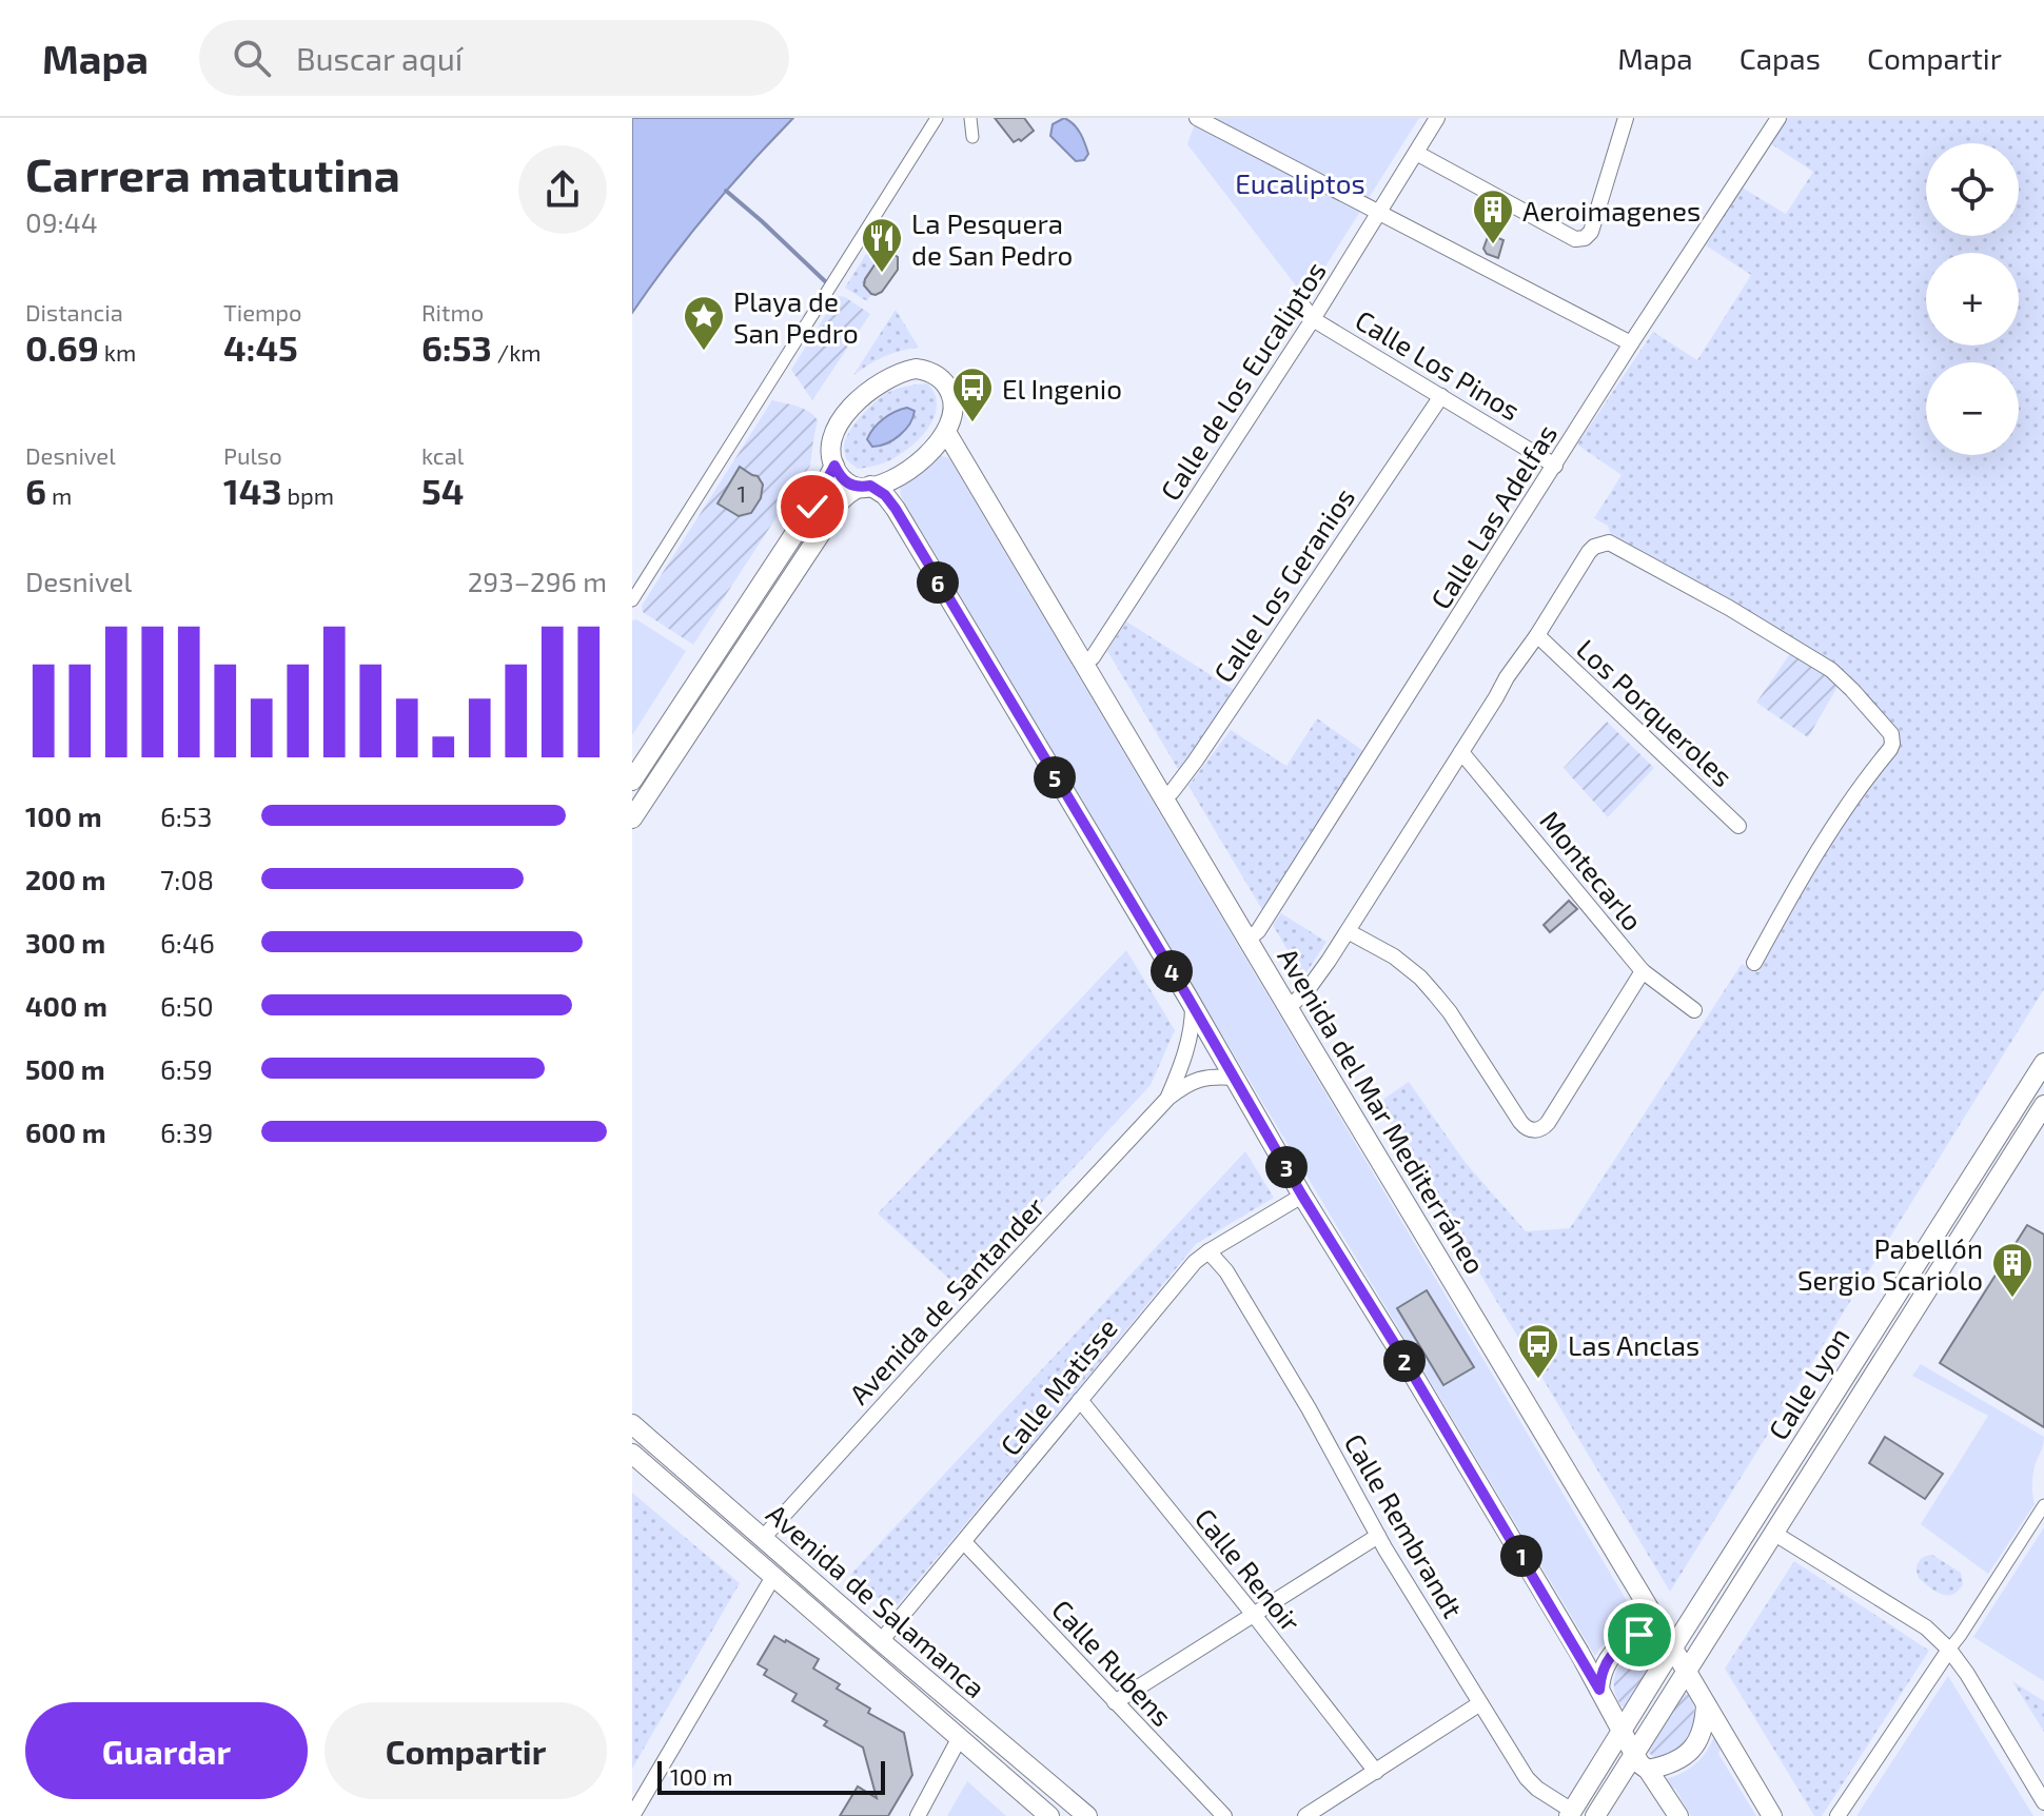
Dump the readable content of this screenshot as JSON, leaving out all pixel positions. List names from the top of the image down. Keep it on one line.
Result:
{"streets":{"street":["Calle Los Pinos","Calle de los Eucaliptos","Calle Las Adelfas","Calle Los Geranios","Los Porqueroles","Montecarlo","Avenida del Mar Mediterráneo","Avenida de Santander","Calle Lyon","Calle Matisse","Calle Rembrandt","Calle Renoir","Avenida de Salamanca","Calle Rubens"]},"crossings":[["Calle Los Pinos","Calle de los Eucaliptos"],["Calle Los Pinos","Calle Las Adelfas"],["Calle Los Pinos","Calle Los Geranios"],["Calle de los Eucaliptos","Avenida del Mar Mediterráneo"],["Calle Las Adelfas","Avenida del Mar Mediterráneo"],["Calle Los Geranios","Avenida del Mar Mediterráneo"],["Avenida del Mar Mediterráneo","Calle Lyon"],["Avenida de Santander","Avenida de Salamanca"],["Calle Lyon","Calle Rembrandt"],["Calle Matisse","Calle Rembrandt"],["Calle Matisse","Calle Renoir"],["Calle Matisse","Avenida de Salamanca"],["Calle Matisse","Calle Rubens"]],"parks":["Eucaliptos"],"places":{"building":["Aeroimagenes","Pabellón Sergio Scariolo"],"restaurant":["La Pesquera de San Pedro"],"place":["Playa de San Pedro"],"bus stop":["El Ingenio","Las Anclas"]},"house_numbers":["1"],"scale_bar":"100 m","page":{"header":"Mapa","search":"Buscar aquí","nav":["Mapa","Capas","Compartir"],"heading":["Carrera matutina","09:44"],"map_buttons":["+","−"],"stats":[["Distancia","0.69 km"],["Tiempo","4:45"],["Ritmo","6:53 /km"],["Desnivel","6 m"],["Pulso","143 bpm"],["kcal","54"]],"chart":["Desnivel","293–296 m"],"pins":["6","5","4","3","2","1"],"list":[{"name":"100 m","note":"6:53"},{"name":"200 m","note":"7:08"},{"name":"300 m","note":"6:46"},{"name":"400 m","note":"6:50"},{"name":"500 m","note":"6:59"},{"name":"600 m","note":"6:39"}],"buttons":["Guardar","Compartir"],"scale":"100 m"}}
